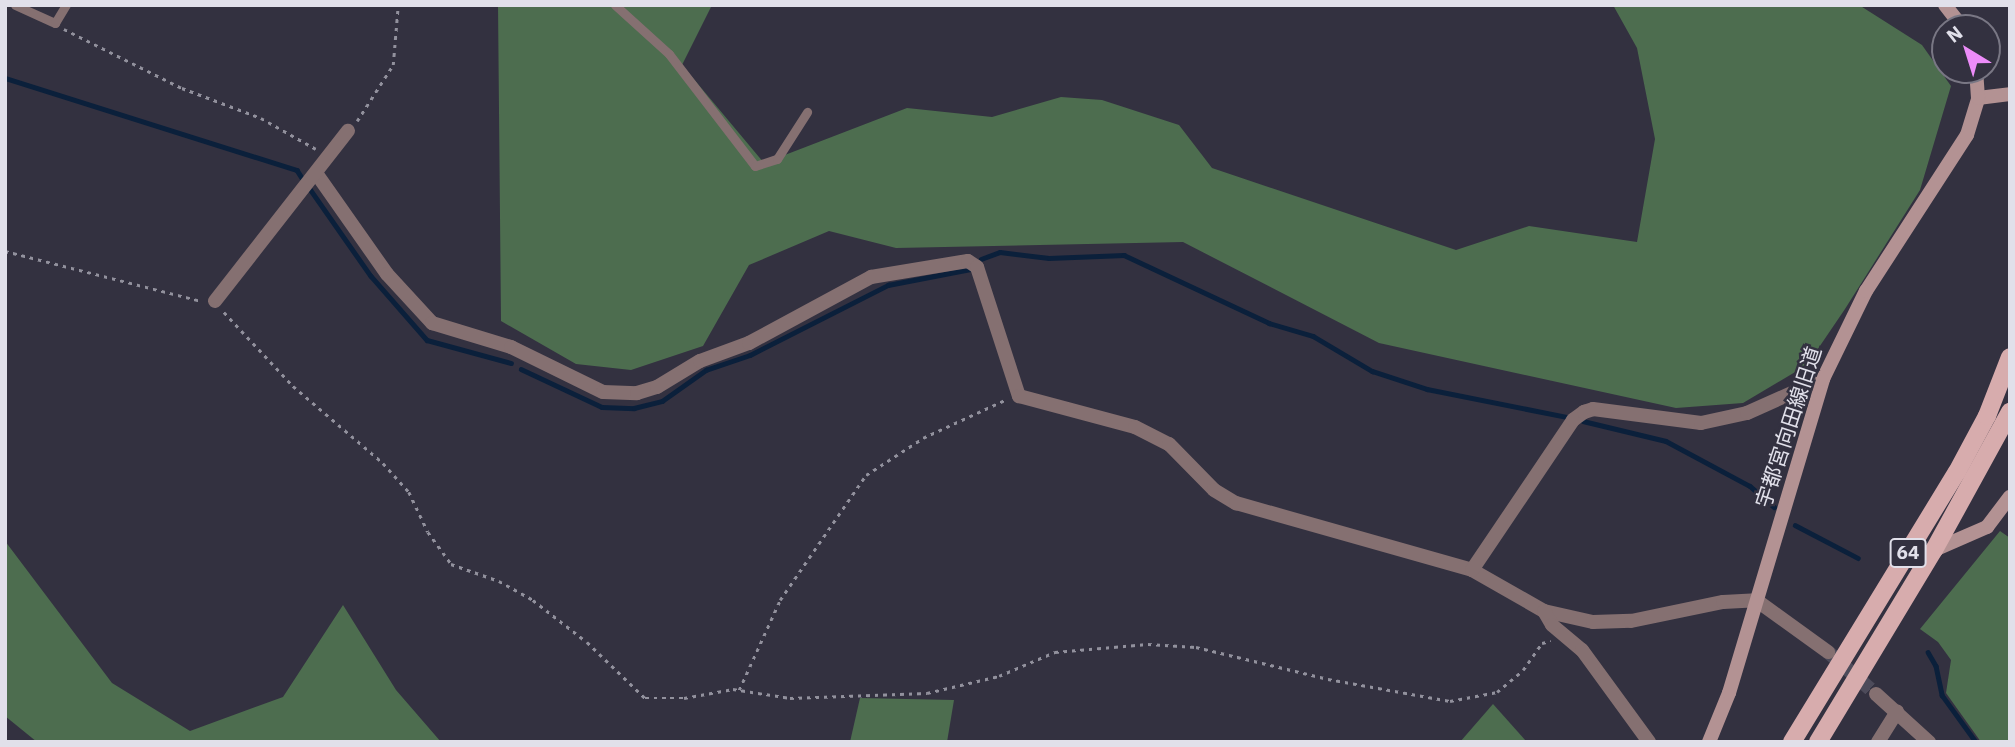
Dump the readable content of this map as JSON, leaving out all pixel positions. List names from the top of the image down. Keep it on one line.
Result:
{"streets":{"main road":["64"],"street":["宇都宮向田線旧道"]},"north":"top left"}
